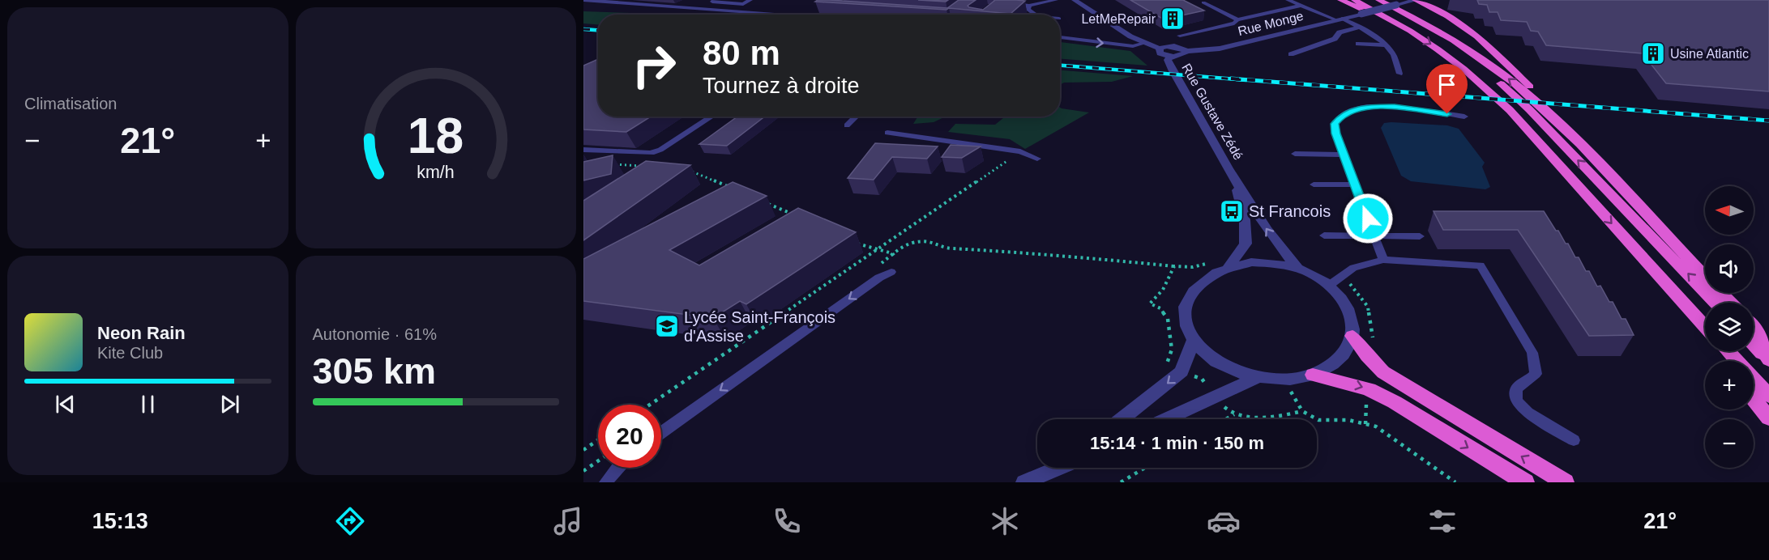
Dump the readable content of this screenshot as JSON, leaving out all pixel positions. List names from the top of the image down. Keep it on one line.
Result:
{"streets":{"street":["Rue Monge","Rue Gustave Zédé"]},"places":{"building":["LetMeRepair","Usine Atlantic"],"bus stop":["St Francois"],"school or university":["Lycée Saint-François d'Assise"]},"north":"left","page":{"tile":["Climatisation",["Autonomie · 61%","305 km"]],"turn":["80 m","Tournez à droite"],"heat":["−","21°","+"],"map_buttons":["+","−"],"song":["Neon Rain","Kite Club"],"limit":"20","trip":"15:14 · 1 min · 150 m","tabs":["15:13","21°"],"gauge":["18","km/h"]}}
